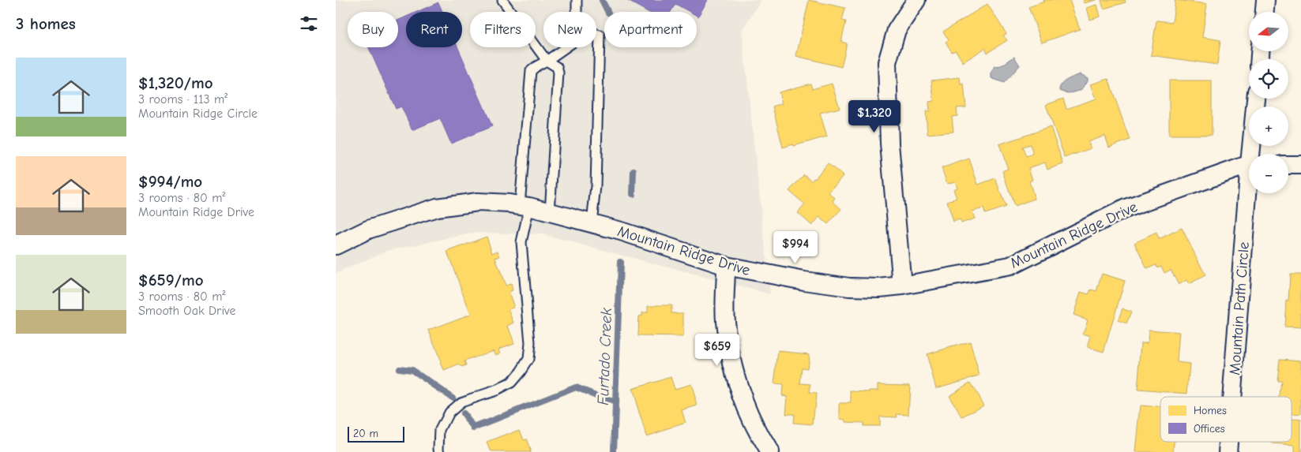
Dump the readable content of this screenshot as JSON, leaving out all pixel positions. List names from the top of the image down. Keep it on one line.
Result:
{"streets":{"street":["Mountain Ridge Drive","Mountain Path Circle"]},"water":["Furtado Creek"],"legend":["Homes","Offices"],"scale_bar":"20 m","north":"left","page":{"heading":"3 homes","map_buttons":["+","−"],"chip":["Buy","Rent","Filters","New","Apartment"],"list":[{"name":"$1,320/mo","note":"3 rooms · 113 m² · Mountain Ridge Circle"},{"name":"$994/mo","note":"3 rooms · 80 m² · Mountain Ridge Drive"},{"name":"$659/mo","note":"3 rooms · 80 m² · Smooth Oak Drive"}],"price":["$1,320","$994","$659"],"scale":"20 m"}}
